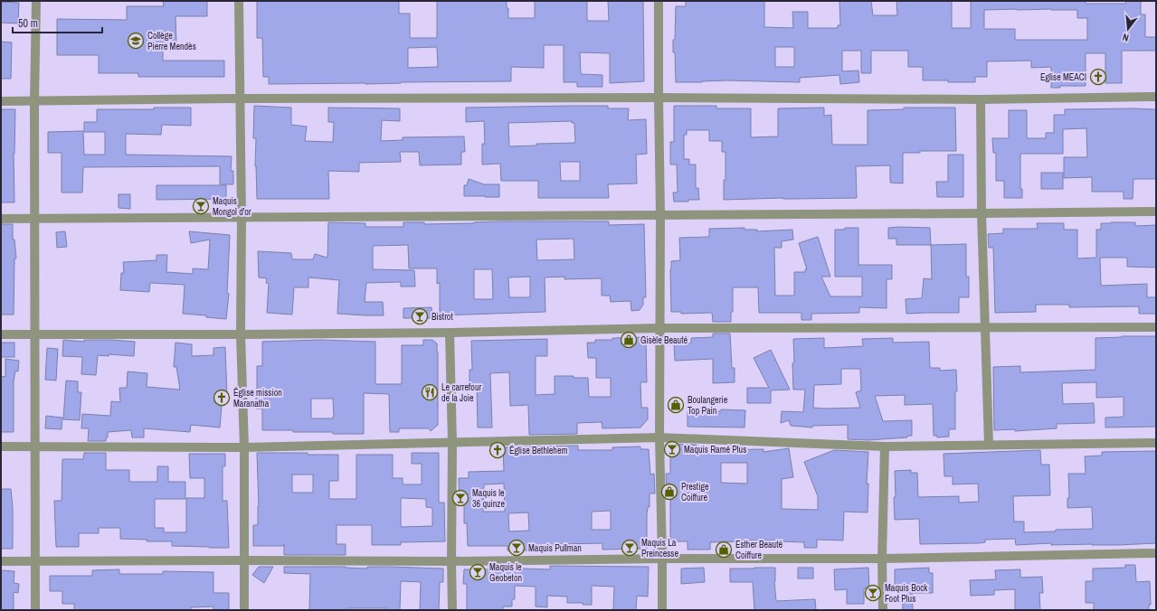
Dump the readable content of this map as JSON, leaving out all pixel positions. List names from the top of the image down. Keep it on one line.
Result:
{"places":{"school or university":["Collège Pierre Mendès"],"church":["Eglise MEACI","Église mission Maranatha","Église Bethlehem"],"bar":["Maquis Mongol d'or","Bistrot","Maquis Ramé Plus","Maquis le 36 quinze","Maquis Pullman","Maquis La Preincesse","Maquis le Geobeton","Maquis Bock Foot Plus"],"shop":["Gisèle Beauté","Boulangerie Top Pain","Prestige Coiffure","Esther Beauté Coiffure"],"restaurant":["Le carrefour de la Joie"]},"scale_bar":"50 m","north":"bottom"}
